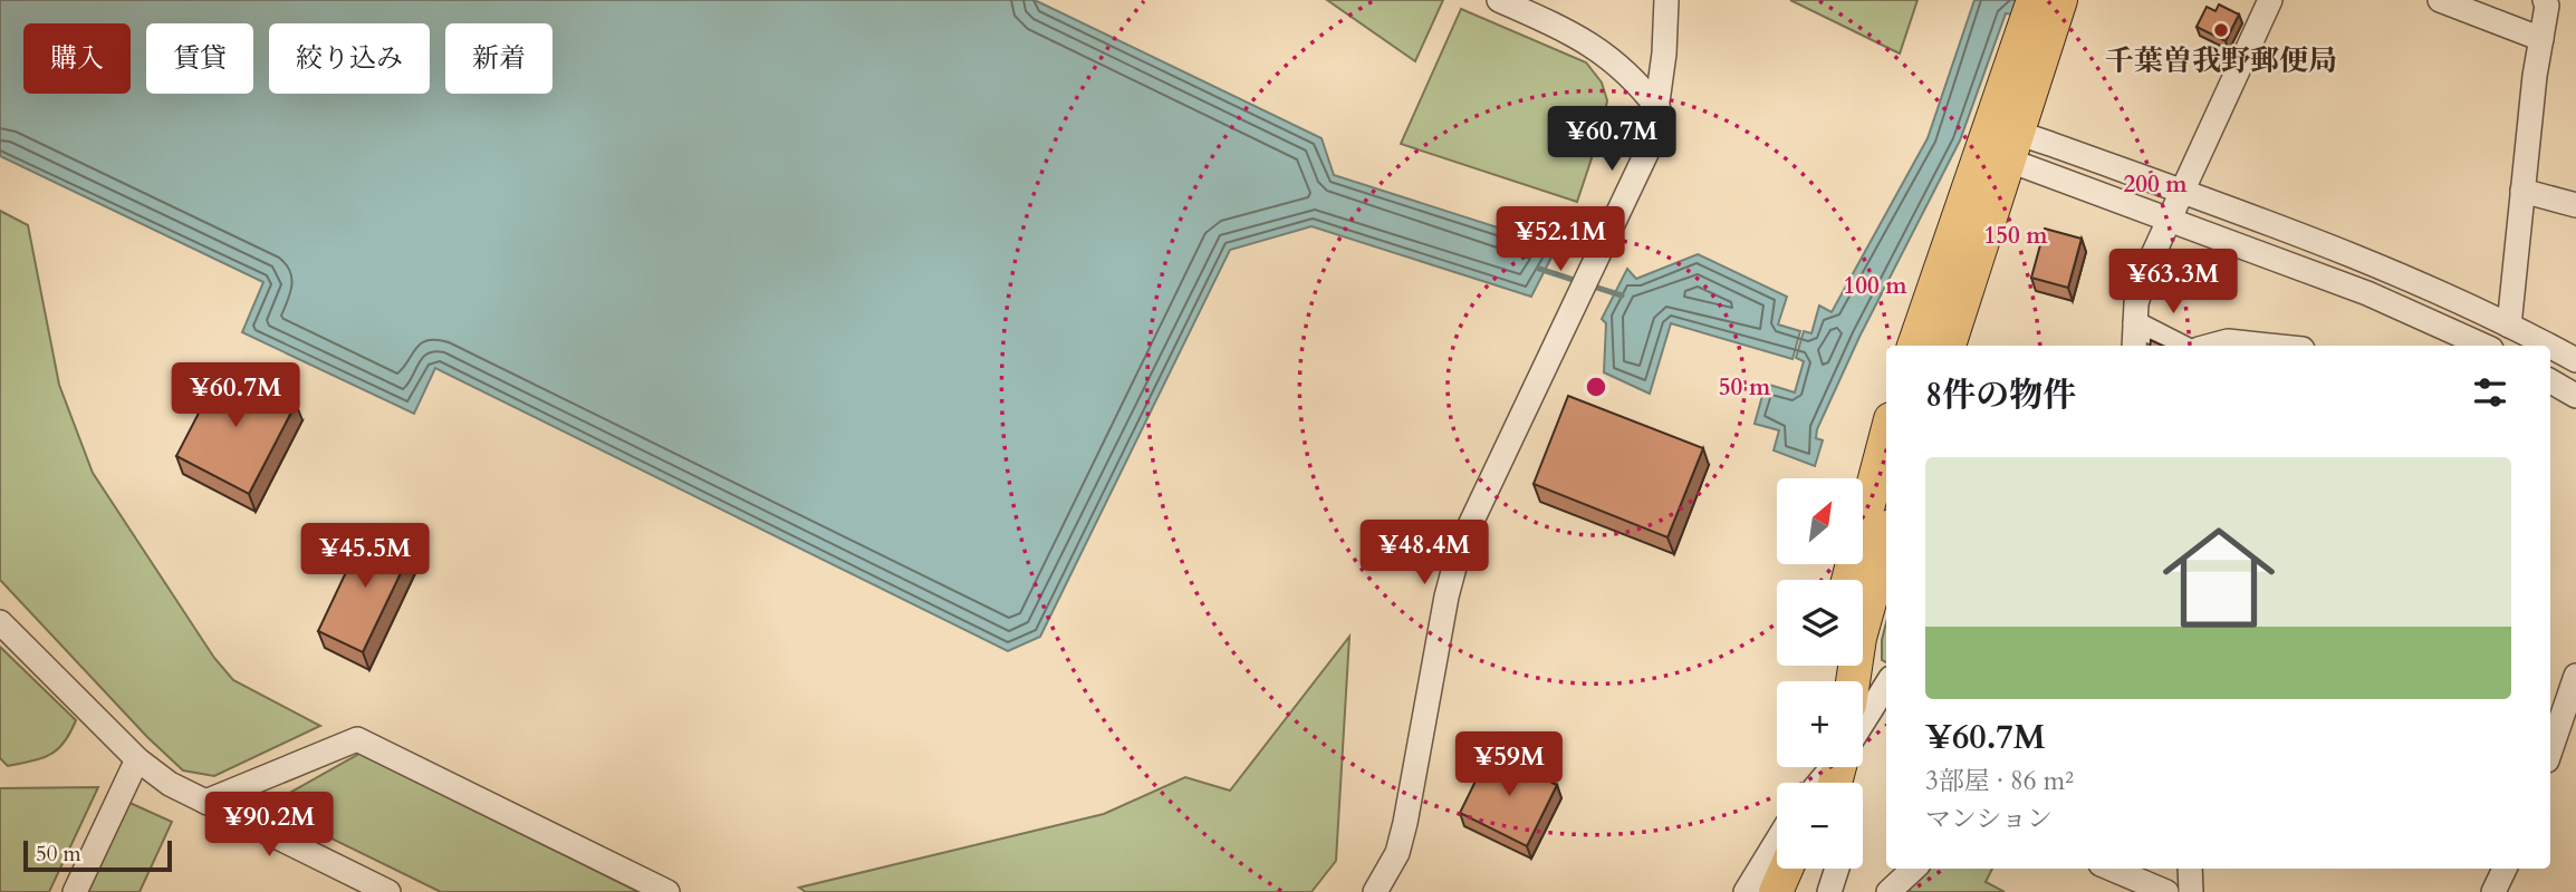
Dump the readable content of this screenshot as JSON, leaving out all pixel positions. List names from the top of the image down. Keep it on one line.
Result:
{"places":["千葉曽我野郵便局"],"scale_bar":"50 m","north":"top right","page":{"chip":["購入","賃貸","絞り込み","新着"],"price":["¥60.7M","¥52.1M","¥63.3M","¥60.7M","¥48.4M","¥45.5M","¥59M","¥90.2M"],"heading":"8件の物件","list":[{"name":"¥60.7M","note":"3部屋 · 86 m² · マンション"}],"map_buttons":["+","−"],"scale":"50 m"},"rings":["200 m","150 m","100 m","50 m"]}
